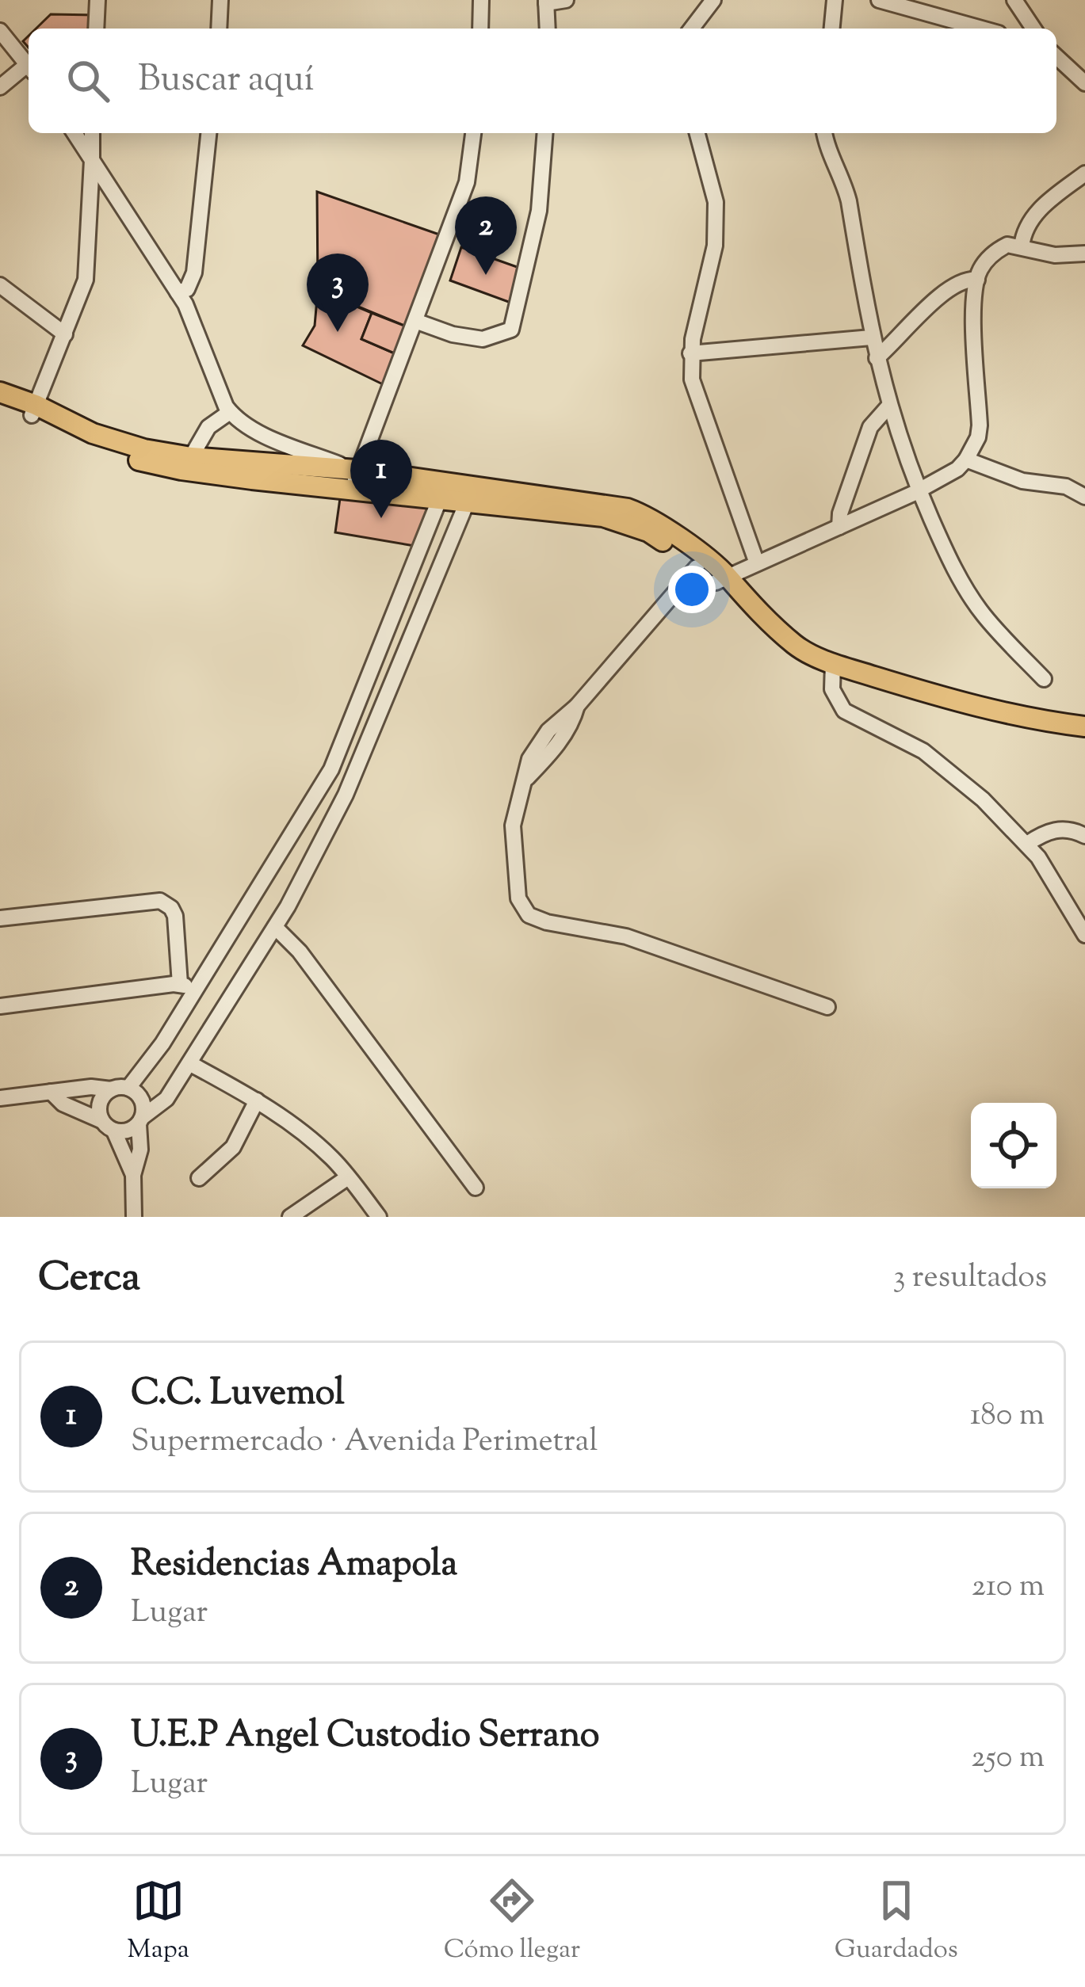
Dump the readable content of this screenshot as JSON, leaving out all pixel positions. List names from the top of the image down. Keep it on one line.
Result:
{"page":{"search":"Buscar aquí","pins":["2","3","1"],"heading":["Cerca","3 resultados"],"list":[{"mark":"1","name":"C.C. Luvemol","note":"Supermercado · Avenida Perimetral","value":"180 m"},{"mark":"2","name":"Residencias Amapola","note":"Lugar","value":"210 m"},{"mark":"3","name":"U.E.P Angel Custodio Serrano","note":"Lugar","value":"250 m"}],"nav":["Mapa","Cómo llegar","Guardados"]}}
